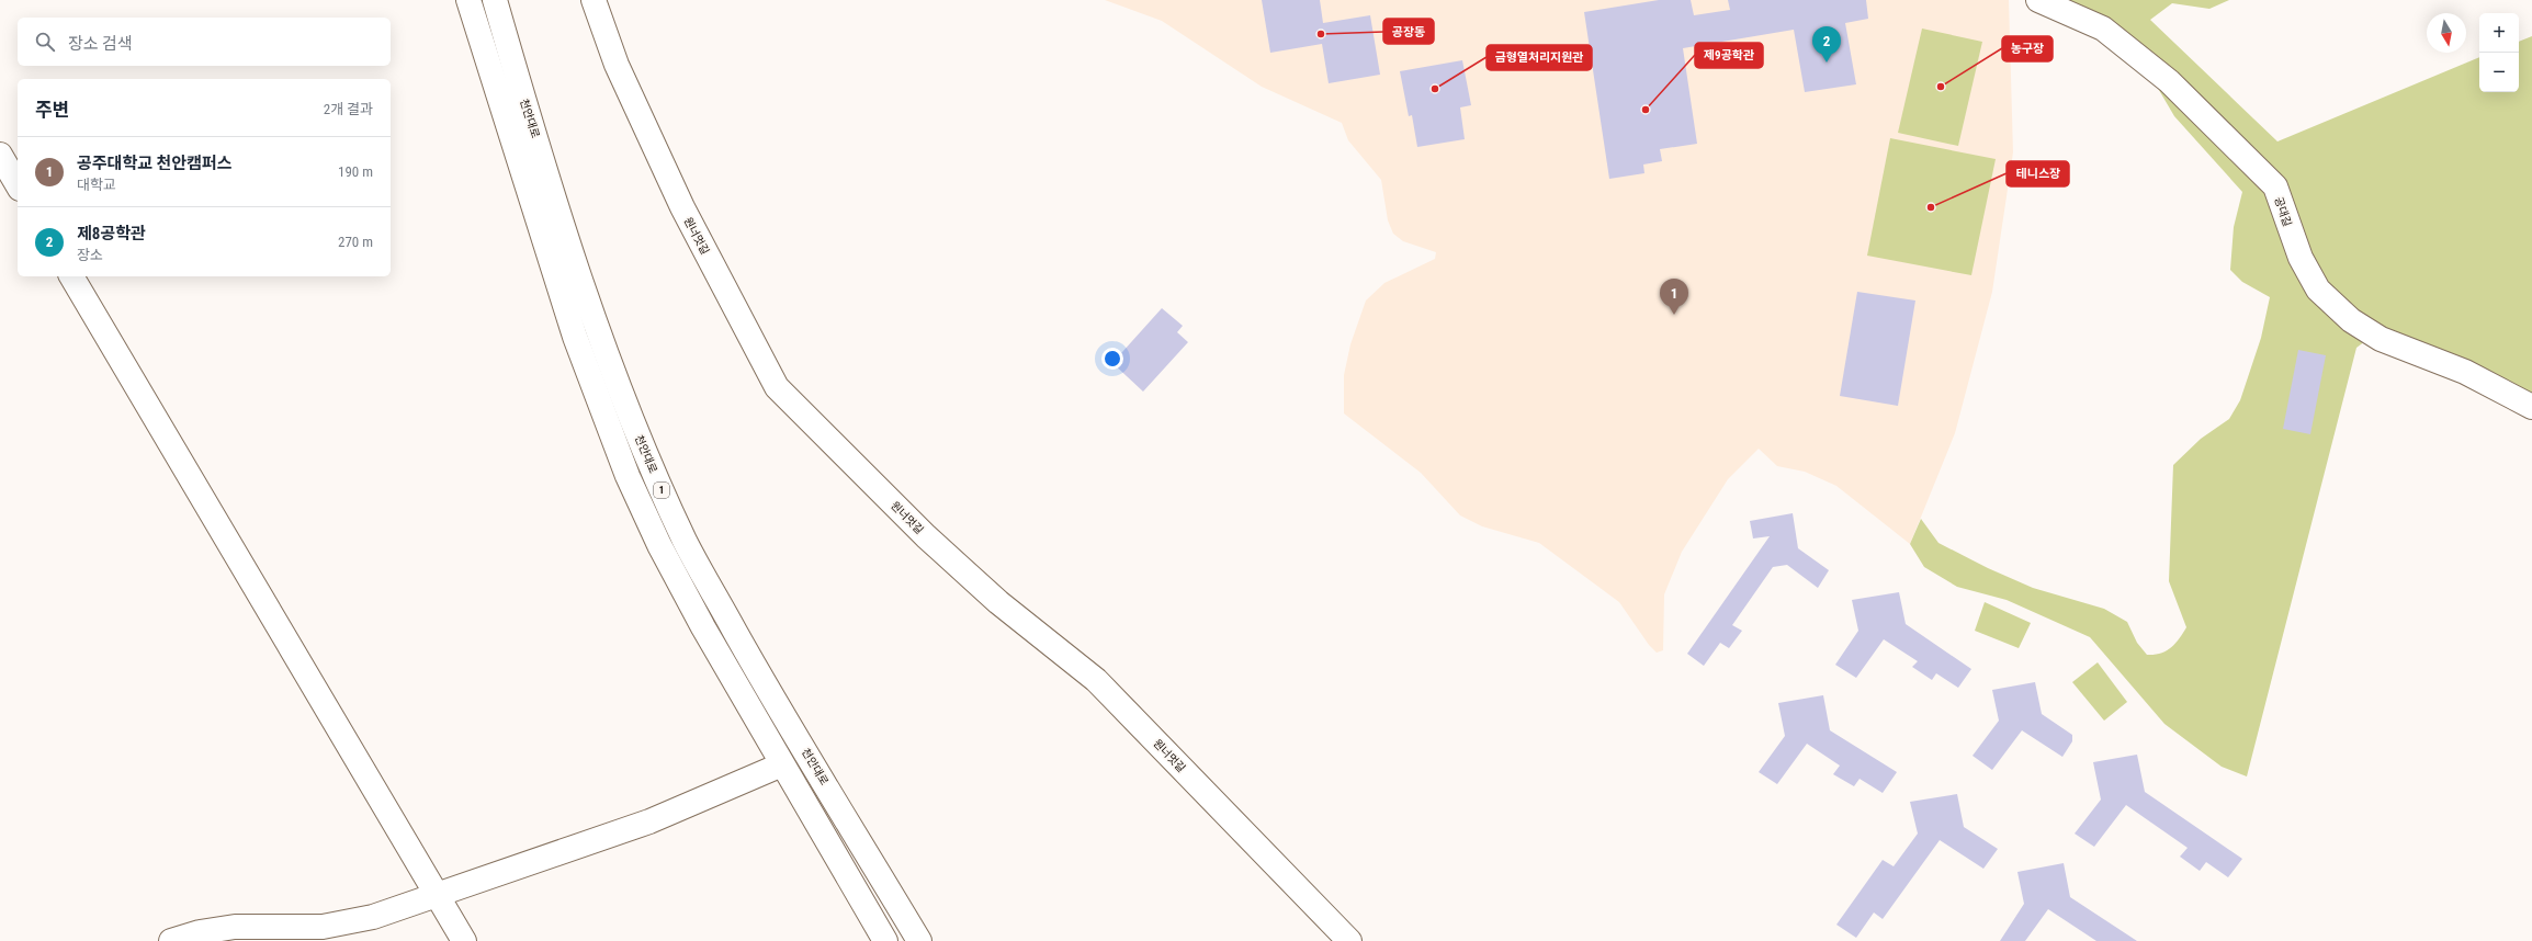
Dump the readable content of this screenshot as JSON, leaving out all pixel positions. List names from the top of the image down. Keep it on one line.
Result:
{"streets":{"main road":["천안대로","공대길","원너멋길","1"]},"places":["공장동","농구장","금형열처리지원관","제9공학관","테니스장"],"north":"bottom","page":{"map_buttons":["+","−"],"search":"장소 검색","pins":["2","1"],"heading":["주변","2개 결과"],"list":[{"mark":"1","name":"공주대학교 천안캠퍼스","note":"대학교","value":"190 m"},{"mark":"2","name":"제8공학관","note":"장소","value":"270 m"}]}}
